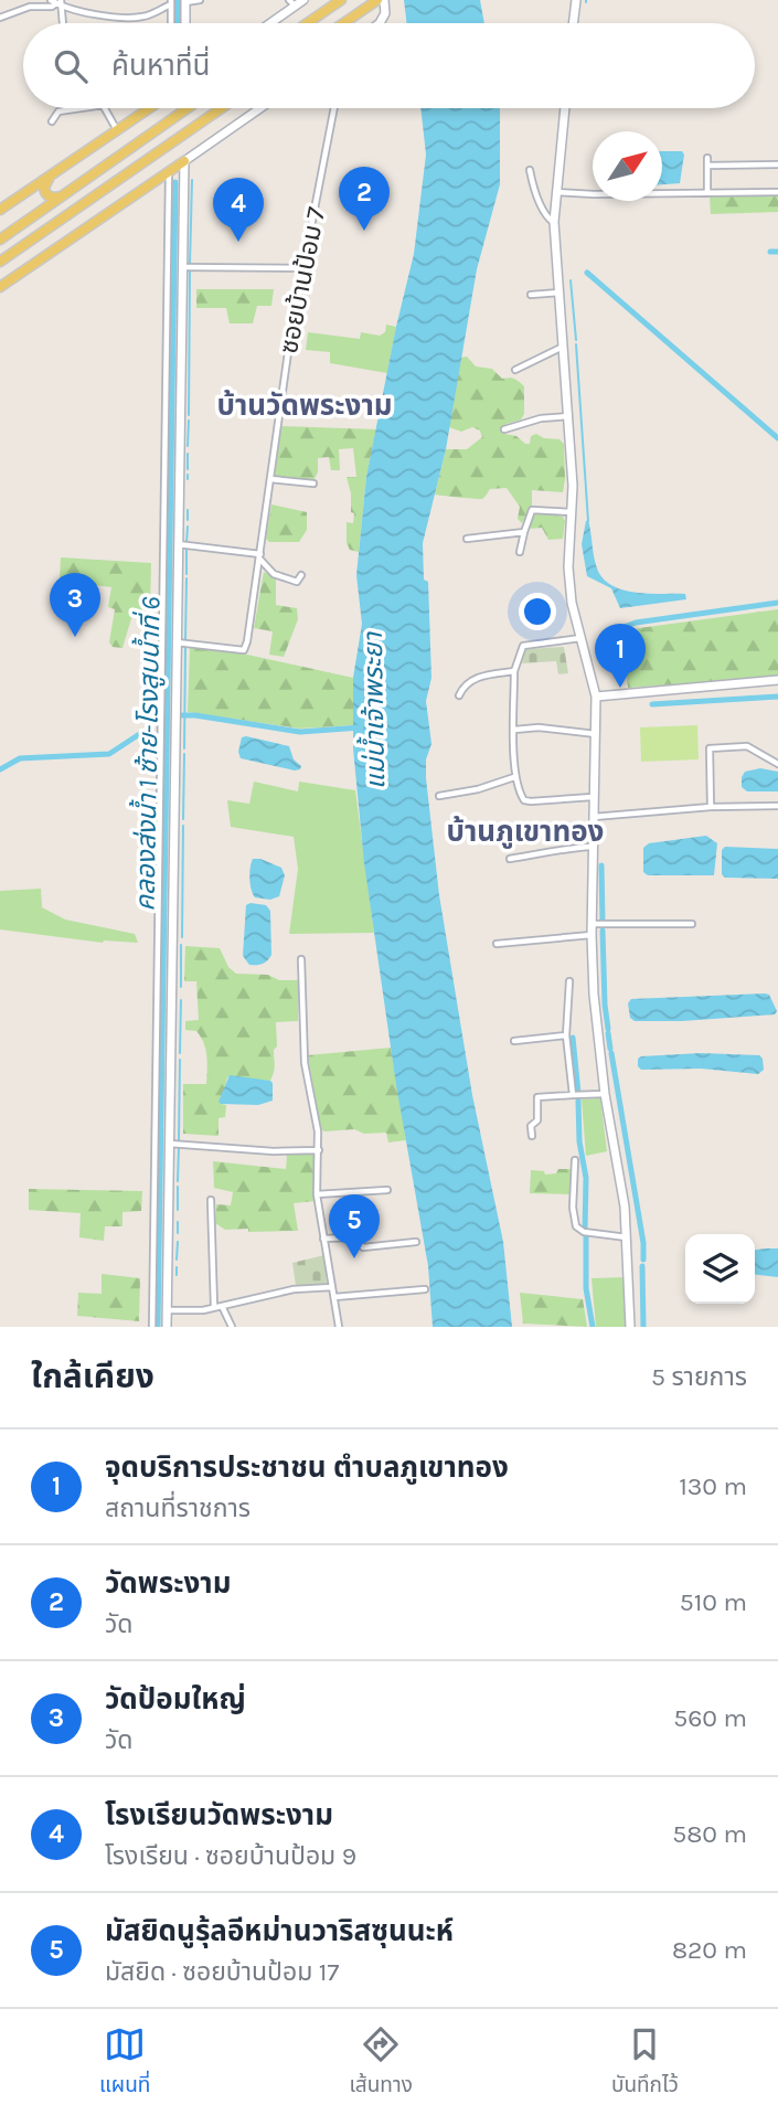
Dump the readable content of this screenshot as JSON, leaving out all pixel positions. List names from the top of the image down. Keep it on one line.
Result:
{"streets":{"street":["ซอยบ้านป้อม 7"]},"districts":["บ้านวัดพระงาม","บ้านภูเขาทอง"],"water":["แม่น้ำเจ้าพระยา","คลองส่งน้ำ 1 ซ้าย-โรงสูบน้ำที่ 6"],"north":"top right","page":{"search":"ค้นหาที่นี่","pins":["2","4","3","1","5"],"heading":["ใกล้เคียง","5 รายการ"],"list":[{"mark":"1","name":"จุดบริการประชาชน ตำบลภูเขาทอง","note":"สถานที่ราชการ","value":"130 m"},{"mark":"2","name":"วัดพระงาม","note":"วัด","value":"510 m"},{"mark":"3","name":"วัดป้อมใหญ่","note":"วัด","value":"560 m"},{"mark":"4","name":"โรงเรียนวัดพระงาม","note":"โรงเรียน · ซอยบ้านป้อม 9","value":"580 m"},{"mark":"5","name":"มัสยิดนูรุ้ลอีหม่านวาริสซุนนะห์","note":"มัสยิด · ซอยบ้านป้อม 17","value":"820 m"}],"nav":["แผนที่","เส้นทาง","บันทึกไว้"]}}
